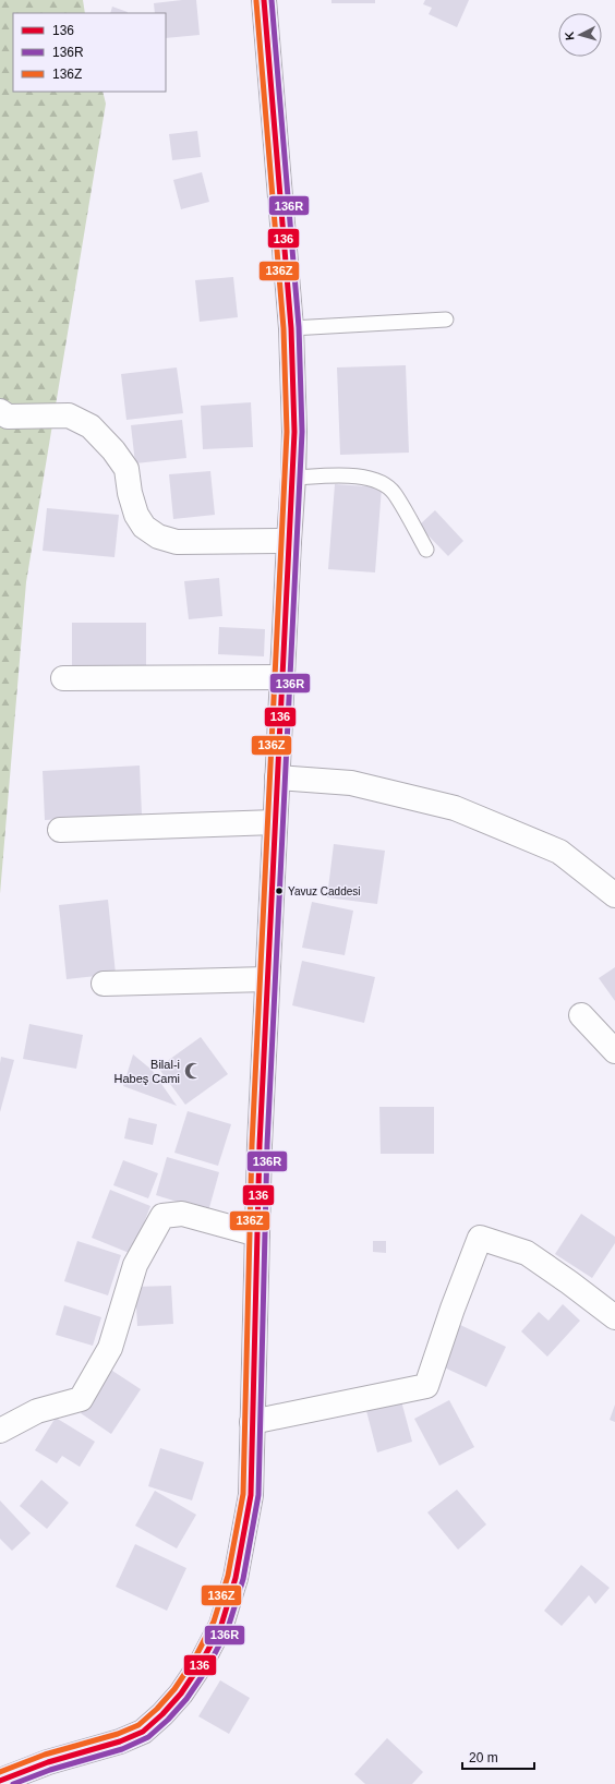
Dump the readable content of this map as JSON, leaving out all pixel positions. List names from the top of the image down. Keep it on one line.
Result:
{"places":{"other":["Yavuz Caddesi"],"mosque":["Bilal-i Habeş Cami"]},"lines":["transit line 136","transit line 136R","transit line 136Z"],"legend":["136","136R","136Z"],"scale_bar":"20 m","north":"left"}
